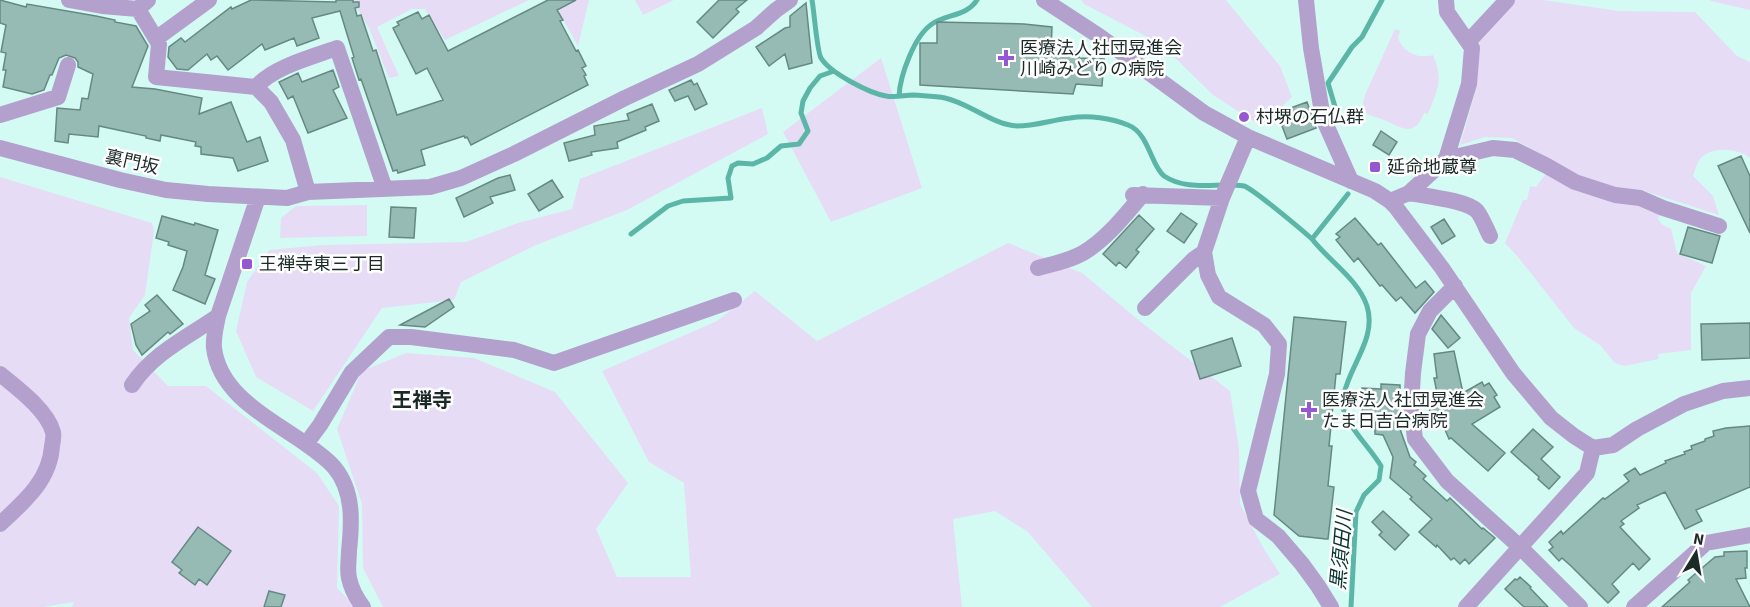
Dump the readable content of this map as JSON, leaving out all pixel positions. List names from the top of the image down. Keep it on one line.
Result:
{"streets":{"street":["裏門坂"]},"districts":["王禅寺"],"water":["黒須田川"],"places":{"health":["医療法人社団晃進会 川崎みどりの病院","医療法人社団晃進会 たま日吉台病院"],"other":["村堺の石仏群"],"transit":["延命地蔵尊","王禅寺東三丁目"]},"north":"top"}
